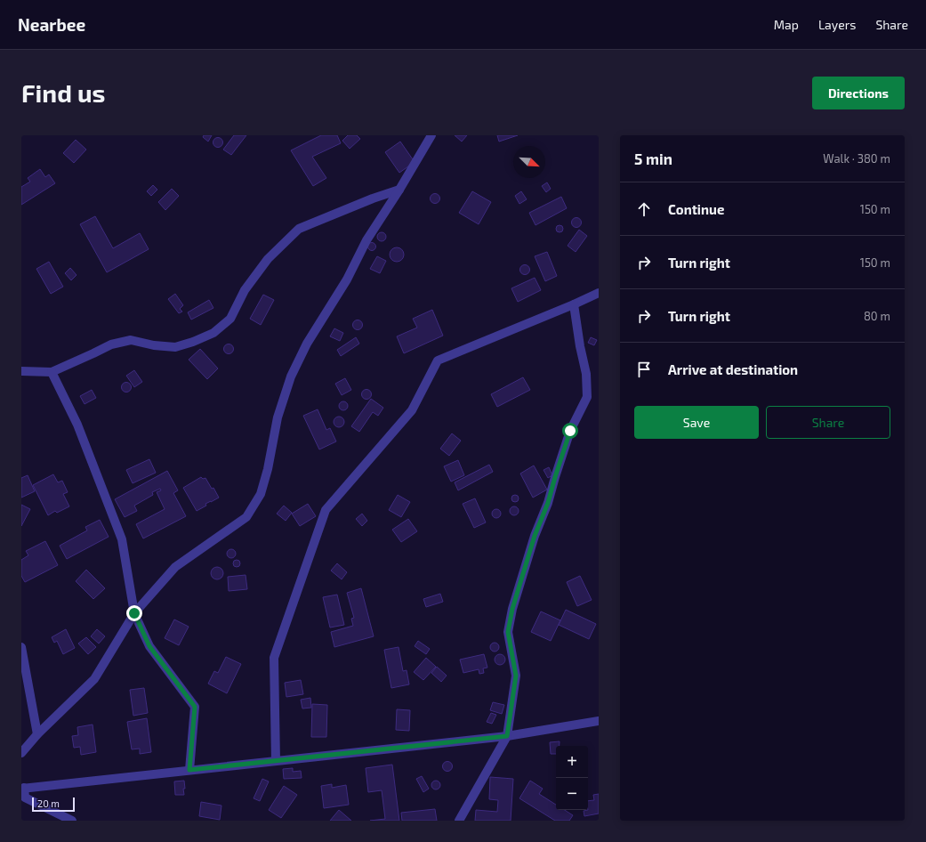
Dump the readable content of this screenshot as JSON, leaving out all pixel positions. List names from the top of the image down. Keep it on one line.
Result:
{"scale_bar":"20 m","north":"bottom right","page":{"header":"Nearbee","nav":["Map","Layers","Share"],"buttons":["Directions",["Save","Share"]],"title":"Find us","heading":["5 min","Walk · 380 m"],"list":[["Continue","150 m"],["Turn right","150 m"],["Turn right","80 m"],"Arrive at destination"],"map_buttons":["+","−"],"scale":"20 m"}}
